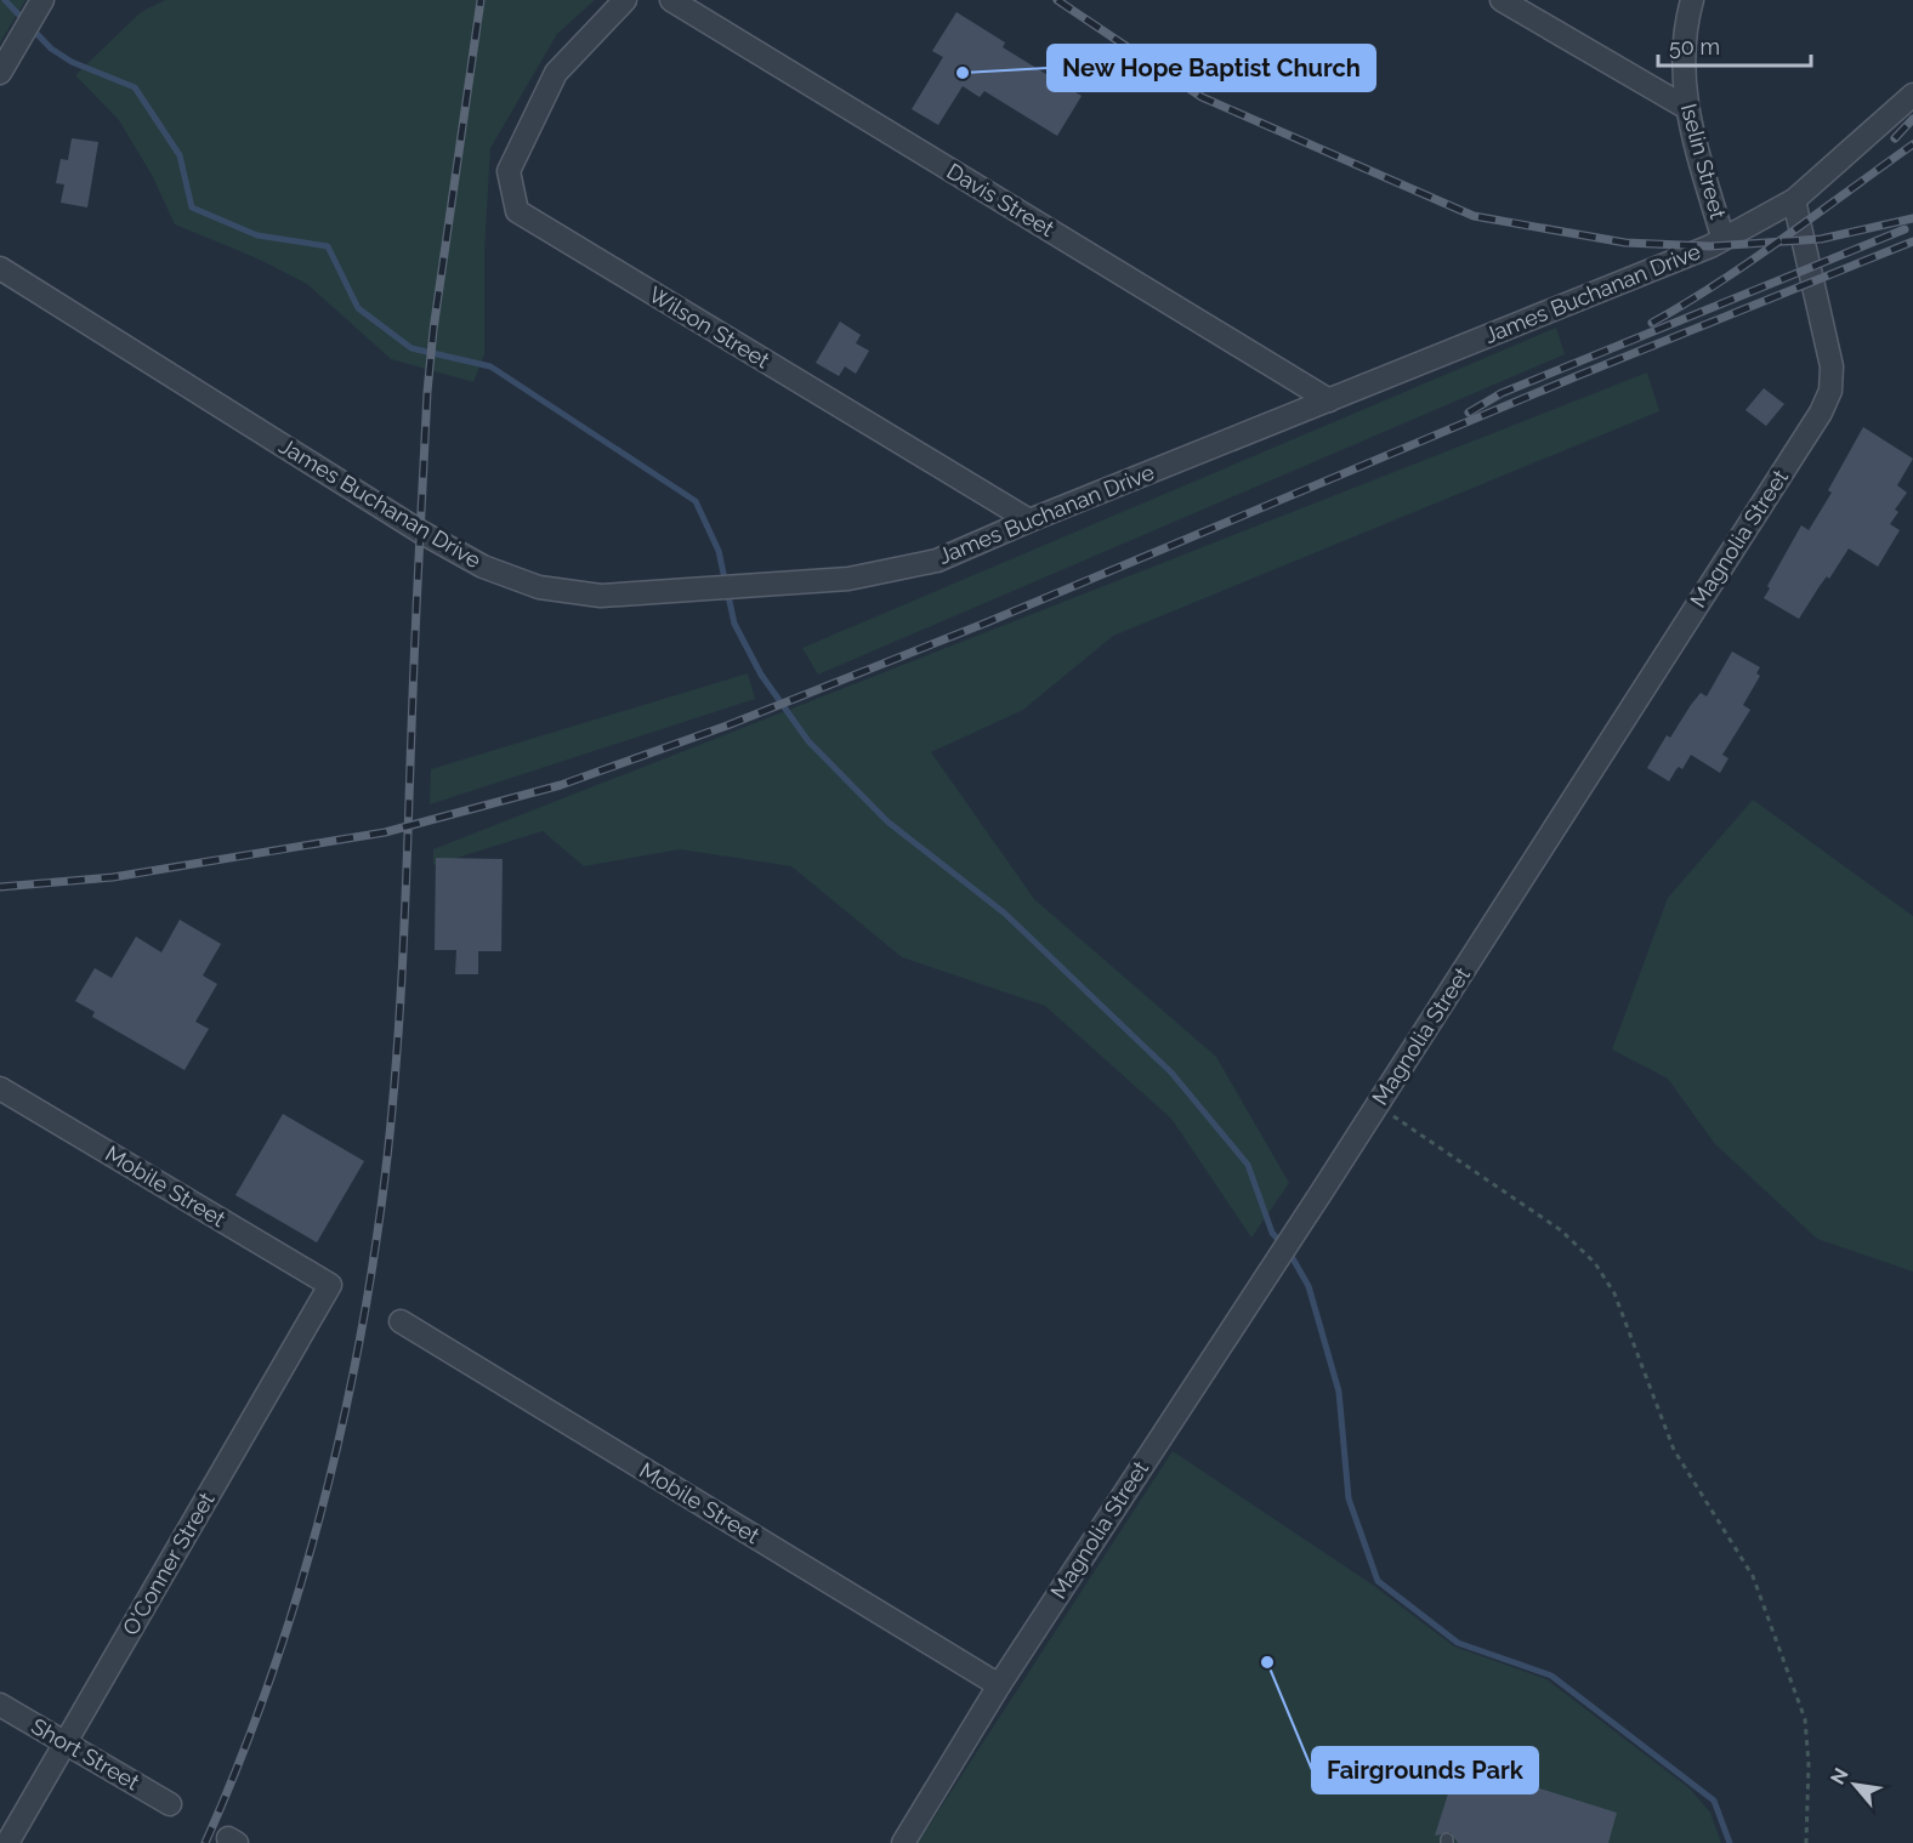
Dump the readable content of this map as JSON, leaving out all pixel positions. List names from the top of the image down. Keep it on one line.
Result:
{"streets":{"street":["Iselin Street","Davis Street","James Buchanan Drive","Wilson Street","Magnolia Street","Mobile Street","O'Conner Street","Short Street"]},"crossings":[["Iselin Street","James Buchanan Drive"],["Davis Street","James Buchanan Drive"],["James Buchanan Drive","Wilson Street"],["James Buchanan Drive","Magnolia Street"],["Magnolia Street","Mobile Street"],["Mobile Street","O'Conner Street"],["O'Conner Street","Short Street"]],"places":["New Hope Baptist Church","Fairgrounds Park"],"scale_bar":"50 m","north":"top left"}
